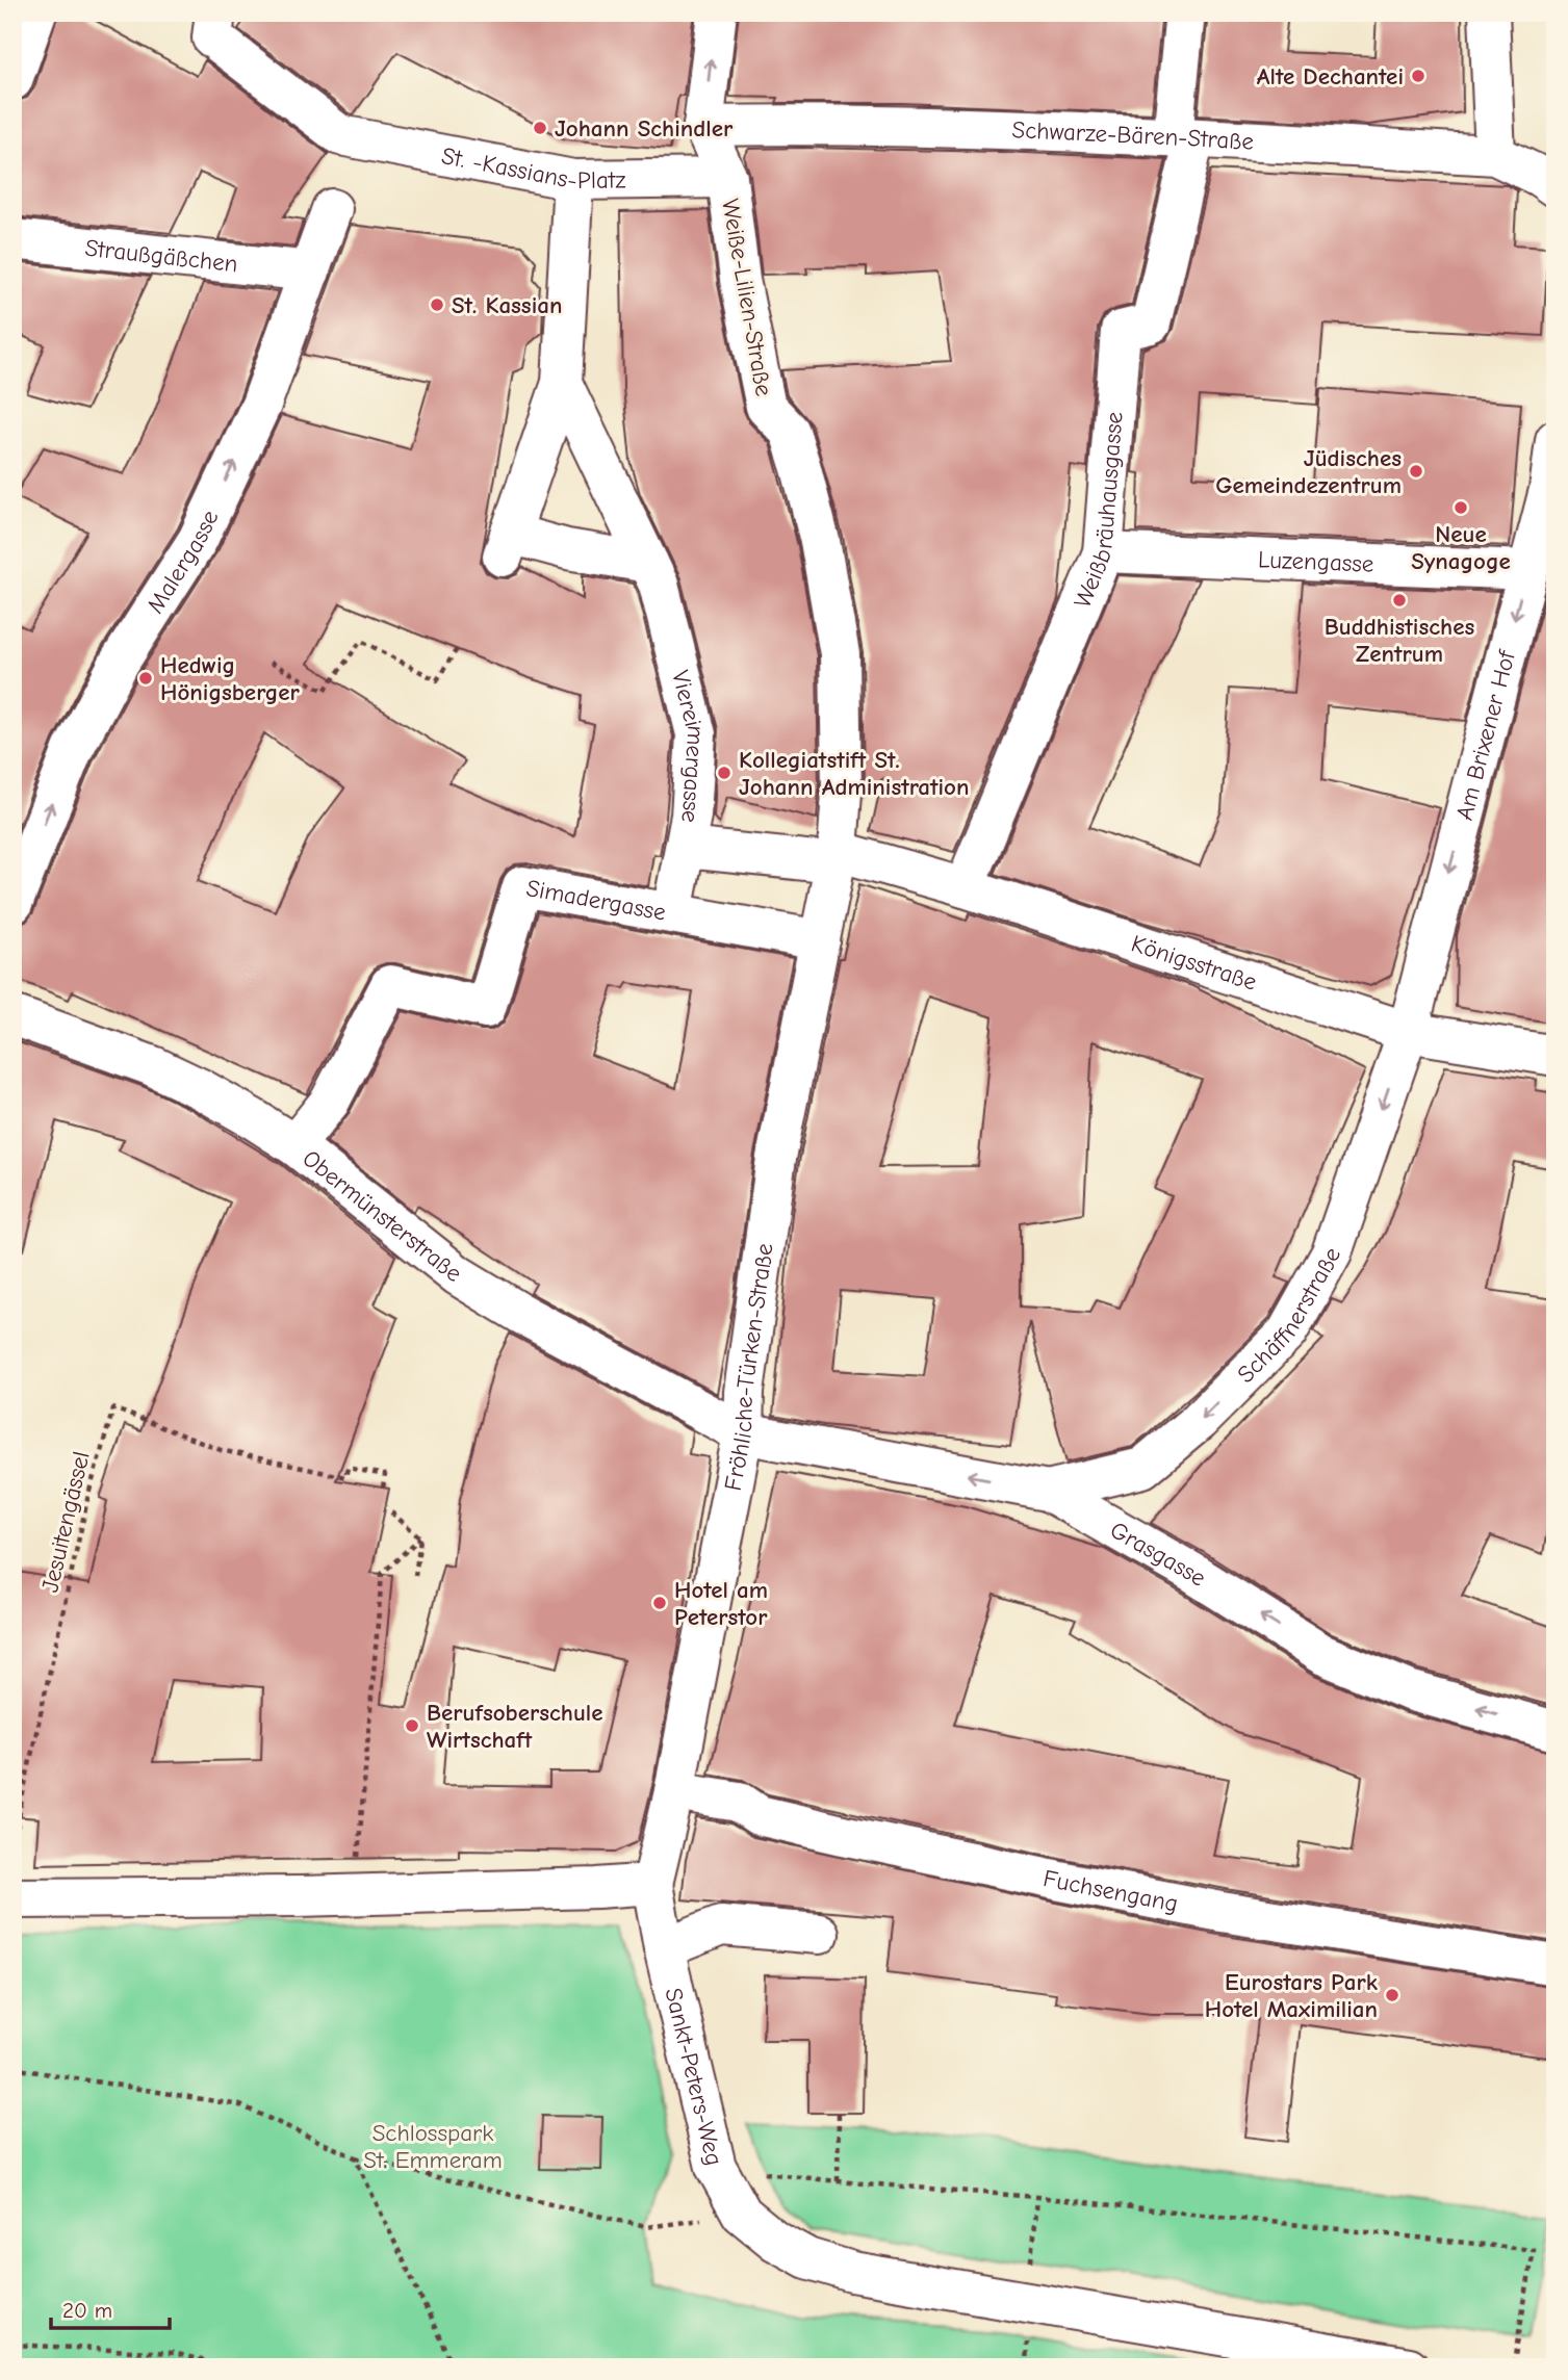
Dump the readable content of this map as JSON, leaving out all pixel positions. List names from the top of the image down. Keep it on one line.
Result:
{"streets":{"street":["Schwarze-Bären-Straße","St. -Kassians-Platz","Straußgäßchen","Weiße-Lilien-Straße","Weißbräuhausgasse","Malergasse","Luzengasse","Am Brixener Hof","Viereimergasse","Simadergasse","Königsstraße","Obermünsterstraße","Schäffnerstraße","Fröhliche-Türken-Straße","Grasgasse","Fuchsengang","Sankt-Peters-Weg"],"path":["Jesuitengässel"]},"crossings":[["Schwarze-Bären-Straße","Weiße-Lilien-Straße"],["Schwarze-Bären-Straße","Weißbräuhausgasse"],["St. -Kassians-Platz","Weiße-Lilien-Straße"],["Straußgäßchen","Malergasse"],["Weiße-Lilien-Straße","Königsstraße"],["Weiße-Lilien-Straße","Fröhliche-Türken-Straße"],["Weißbräuhausgasse","Luzengasse"],["Weißbräuhausgasse","Königsstraße"],["Luzengasse","Am Brixener Hof"],["Am Brixener Hof","Königsstraße"],["Am Brixener Hof","Schäffnerstraße"],["Viereimergasse","Simadergasse"],["Viereimergasse","Königsstraße"],["Simadergasse","Obermünsterstraße"],["Simadergasse","Fröhliche-Türken-Straße"],["Königsstraße","Schäffnerstraße"],["Königsstraße","Fröhliche-Türken-Straße"],["Obermünsterstraße","Fröhliche-Türken-Straße"],["Obermünsterstraße","Grasgasse"],["Schäffnerstraße","Grasgasse"],["Fröhliche-Türken-Straße","Grasgasse"],["Fröhliche-Türken-Straße","Fuchsengang"],["Fröhliche-Türken-Straße","Sankt-Peters-Weg"]],"one_way":["Malergasse","Am Brixener Hof","Schäffnerstraße","Grasgasse"],"parks":["Schlosspark St. Emmeram"],"places":["Alte Dechantei","Johann Schindler","St. Kassian","Jüdisches Gemeindezentrum","Neue Synagoge","Buddhistisches Zentrum","Hedwig Hönigsberger","Kollegiatstift St. Johann Administration","Hotel am Peterstor","Berufsoberschule Wirtschaft","Eurostars Park Hotel Maximilian"],"scale_bar":"20 m"}
